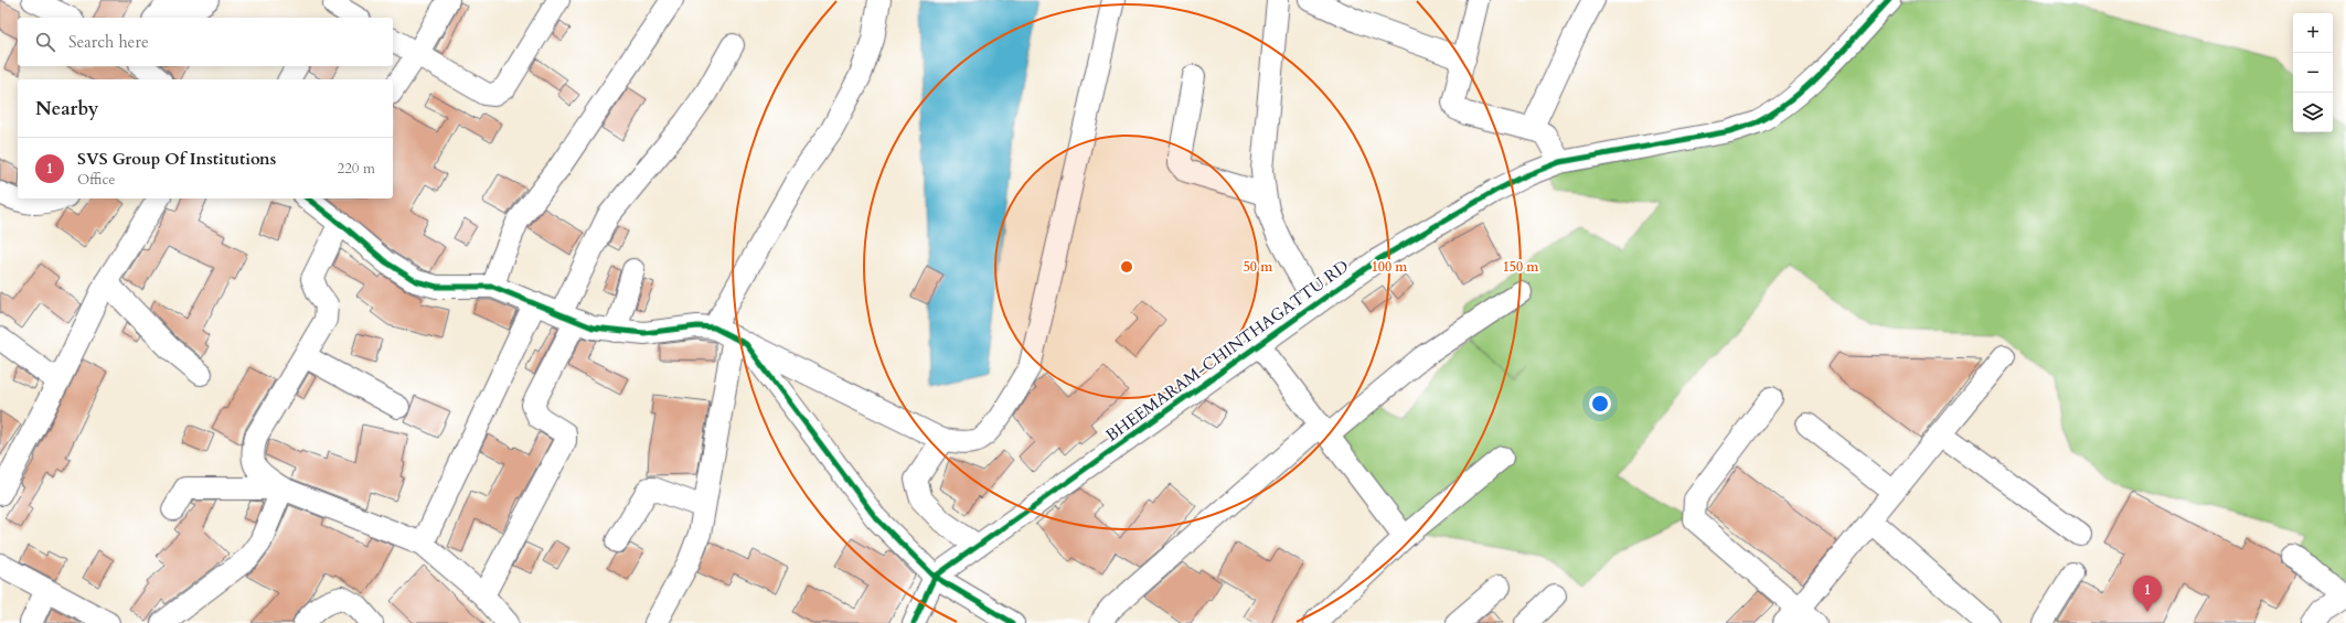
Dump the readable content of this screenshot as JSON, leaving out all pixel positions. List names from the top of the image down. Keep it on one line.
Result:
{"streets":{"street":["BHEEMARAM-CHINTHAGATTU RD"]},"page":{"map_buttons":["+","−"],"search":"Search here","heading":"Nearby","list":[{"mark":"1","name":"SVS Group Of Institutions","note":"Office","value":"220 m"}],"pins":"1"},"rings":["50 m","100 m","150 m"]}
